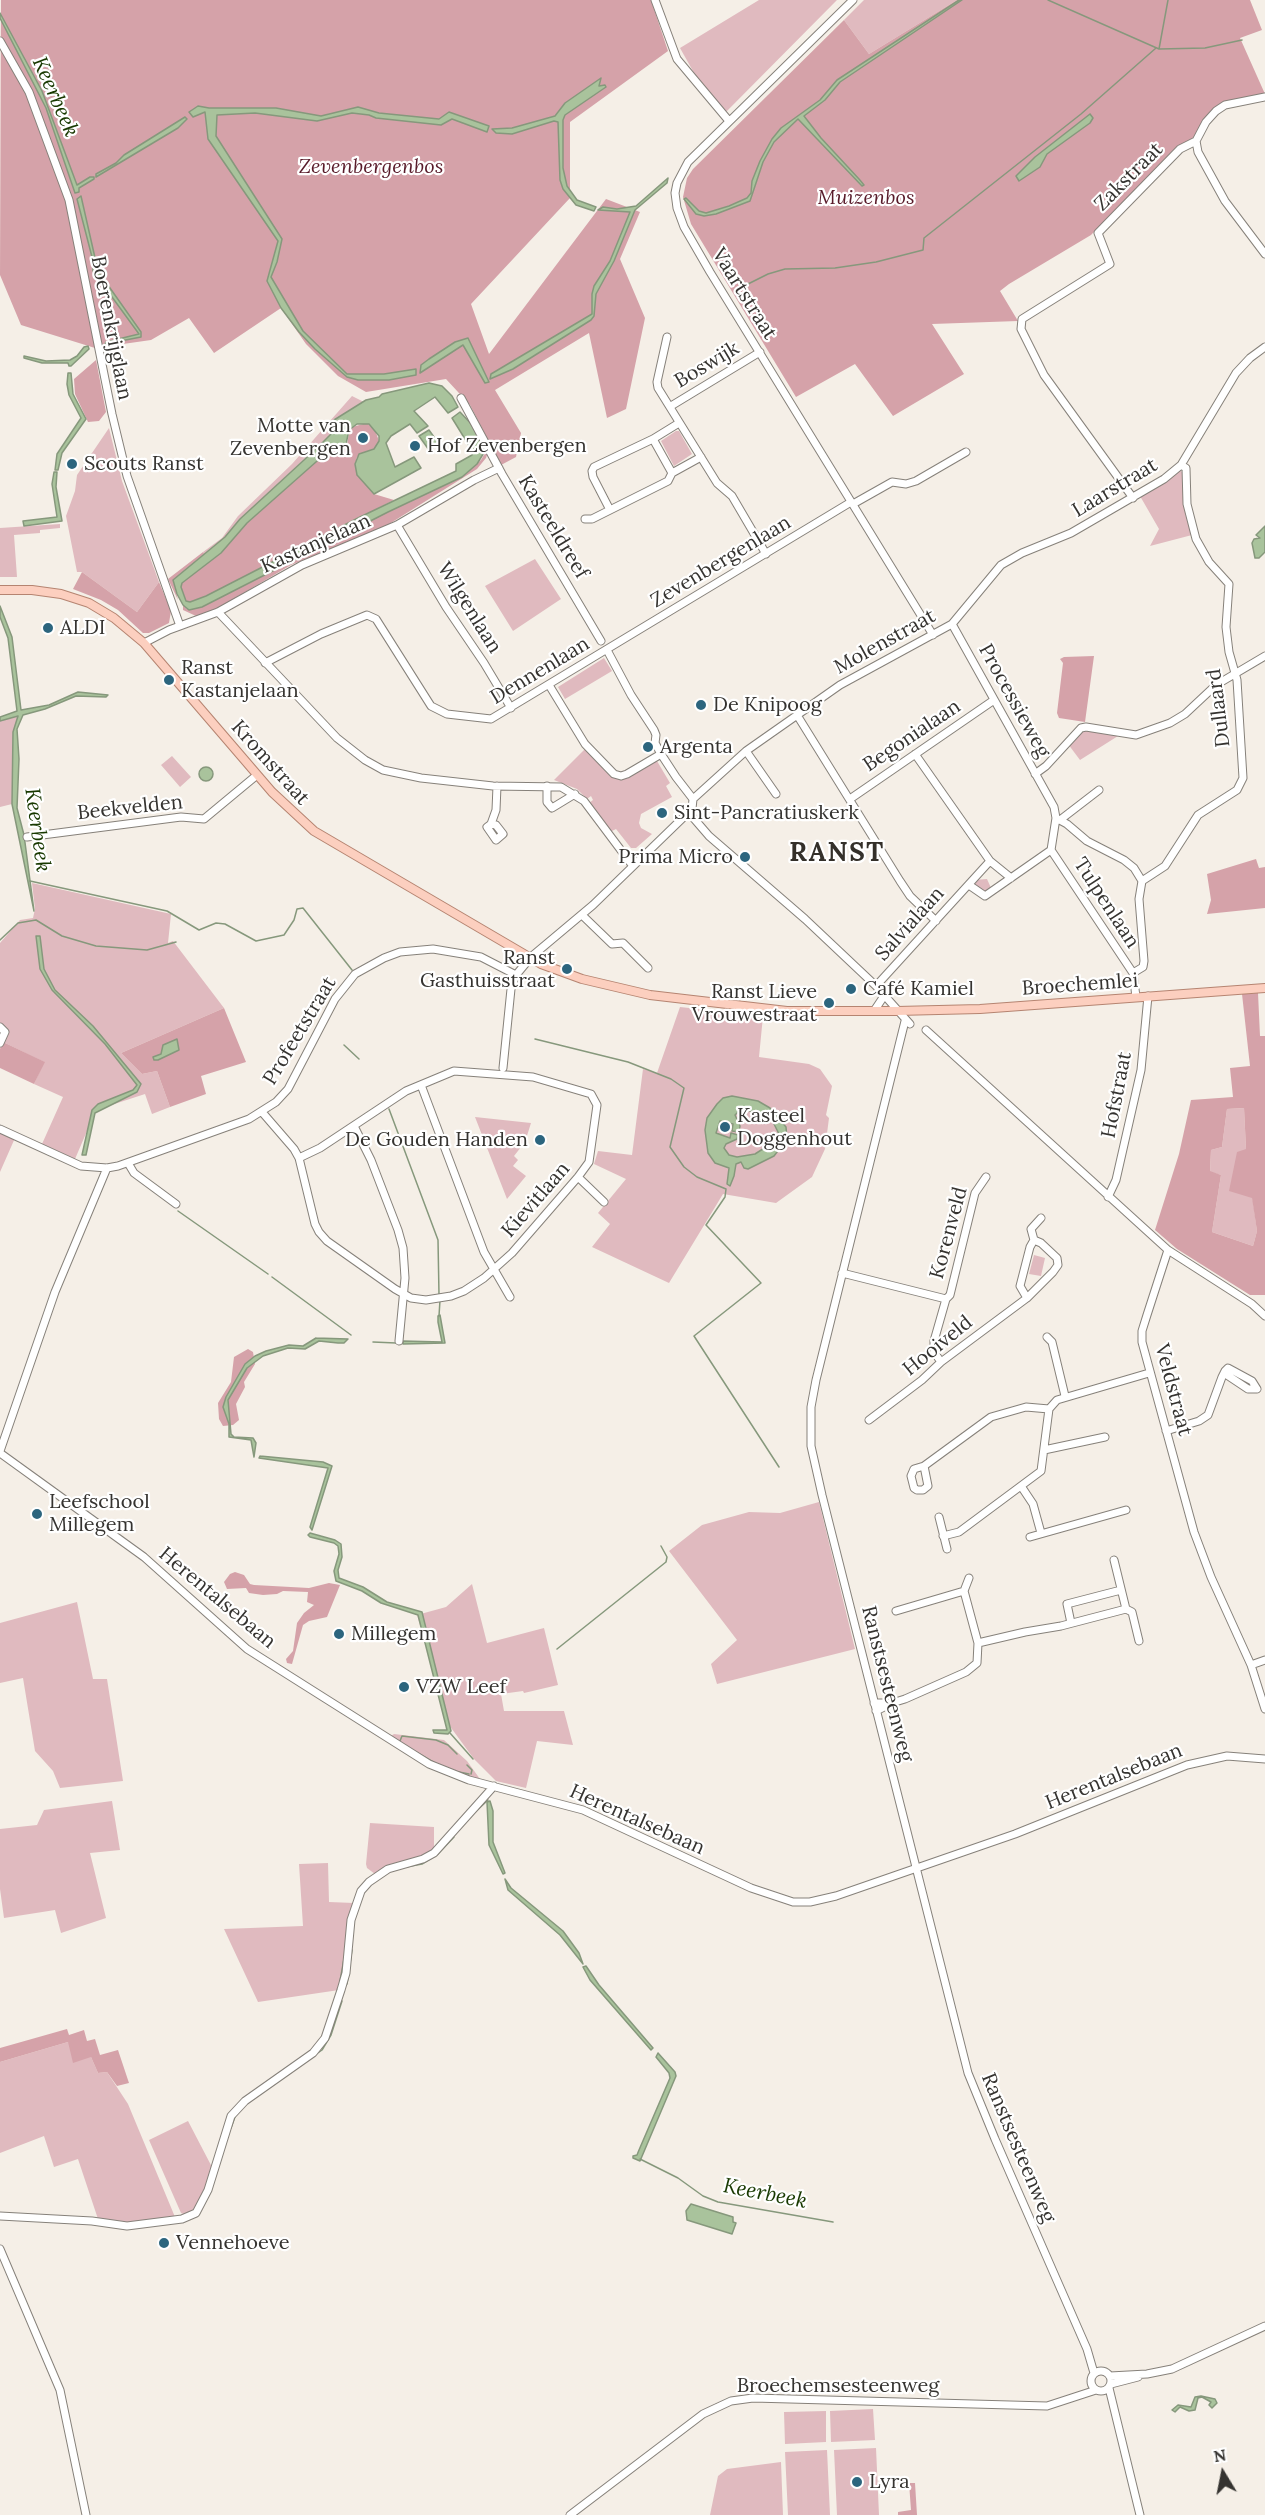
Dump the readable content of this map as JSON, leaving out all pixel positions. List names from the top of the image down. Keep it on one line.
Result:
{"streets":{"main road":["Kromstraat","Broechemlei"],"street":["Zakstraat","Vaartstraat","Boerenkrijglaan","Boswijk","Laarstraat","Kasteeldreef","Kastanjelaan","Zevenbergenlaan","Wilgenlaan","Molenstraat","Dennenlaan","Processieweg","Dullaard","Begonialaan","Beekvelden","Tulpenlaan","Salvialaan","Profeetstraat","Hofstraat","Kievitlaan","Korenveld","Hooiveld","Veldstraat","Herentalsebaan","Ranstsesteenweg","Broechemsesteenweg"]},"crossings":[["Zakstraat","Laarstraat"],["Vaartstraat","Boswijk"],["Vaartstraat","Zevenbergenlaan"],["Vaartstraat","Molenstraat"],["Boerenkrijglaan","Kastanjelaan"],["Boswijk","Zevenbergenlaan"],["Laarstraat","Molenstraat"],["Laarstraat","Processieweg"],["Laarstraat","Dullaard"],["Kasteeldreef","Kastanjelaan"],["Kastanjelaan","Wilgenlaan"],["Kastanjelaan","Kromstraat"],["Zevenbergenlaan","Dennenlaan"],["Wilgenlaan","Dennenlaan"],["Molenstraat","Processieweg"],["Processieweg","Begonialaan"],["Kromstraat","Beekvelden"],["Kromstraat","Broechemlei"],["Salvialaan","Ranstsesteenweg"],["Broechemlei","Hofstraat"],["Broechemlei","Ranstsesteenweg"],["Korenveld","Hooiveld"],["Korenveld","Ranstsesteenweg"],["Herentalsebaan","Ranstsesteenweg"],["Ranstsesteenweg","Broechemsesteenweg"]],"districts":["RANST"],"water":["Keerbeek"],"parks":["Zevenbergenbos","Muizenbos"],"places":["Motte van Zevenbergen","Hof Zevenbergen","Scouts Ranst","ALDI","Ranst Kastanjelaan","De Knipoog","Argenta","Sint-Pancratiuskerk","Prima Micro","Ranst Gasthuisstraat","Café Kamiel","Ranst Lieve Vrouwestraat","Kasteel Doggenhout","De Gouden Handen","Leefschool Millegem","Millegem","VZW Leef","Vennehoeve","Lyra"],"north":"top"}
